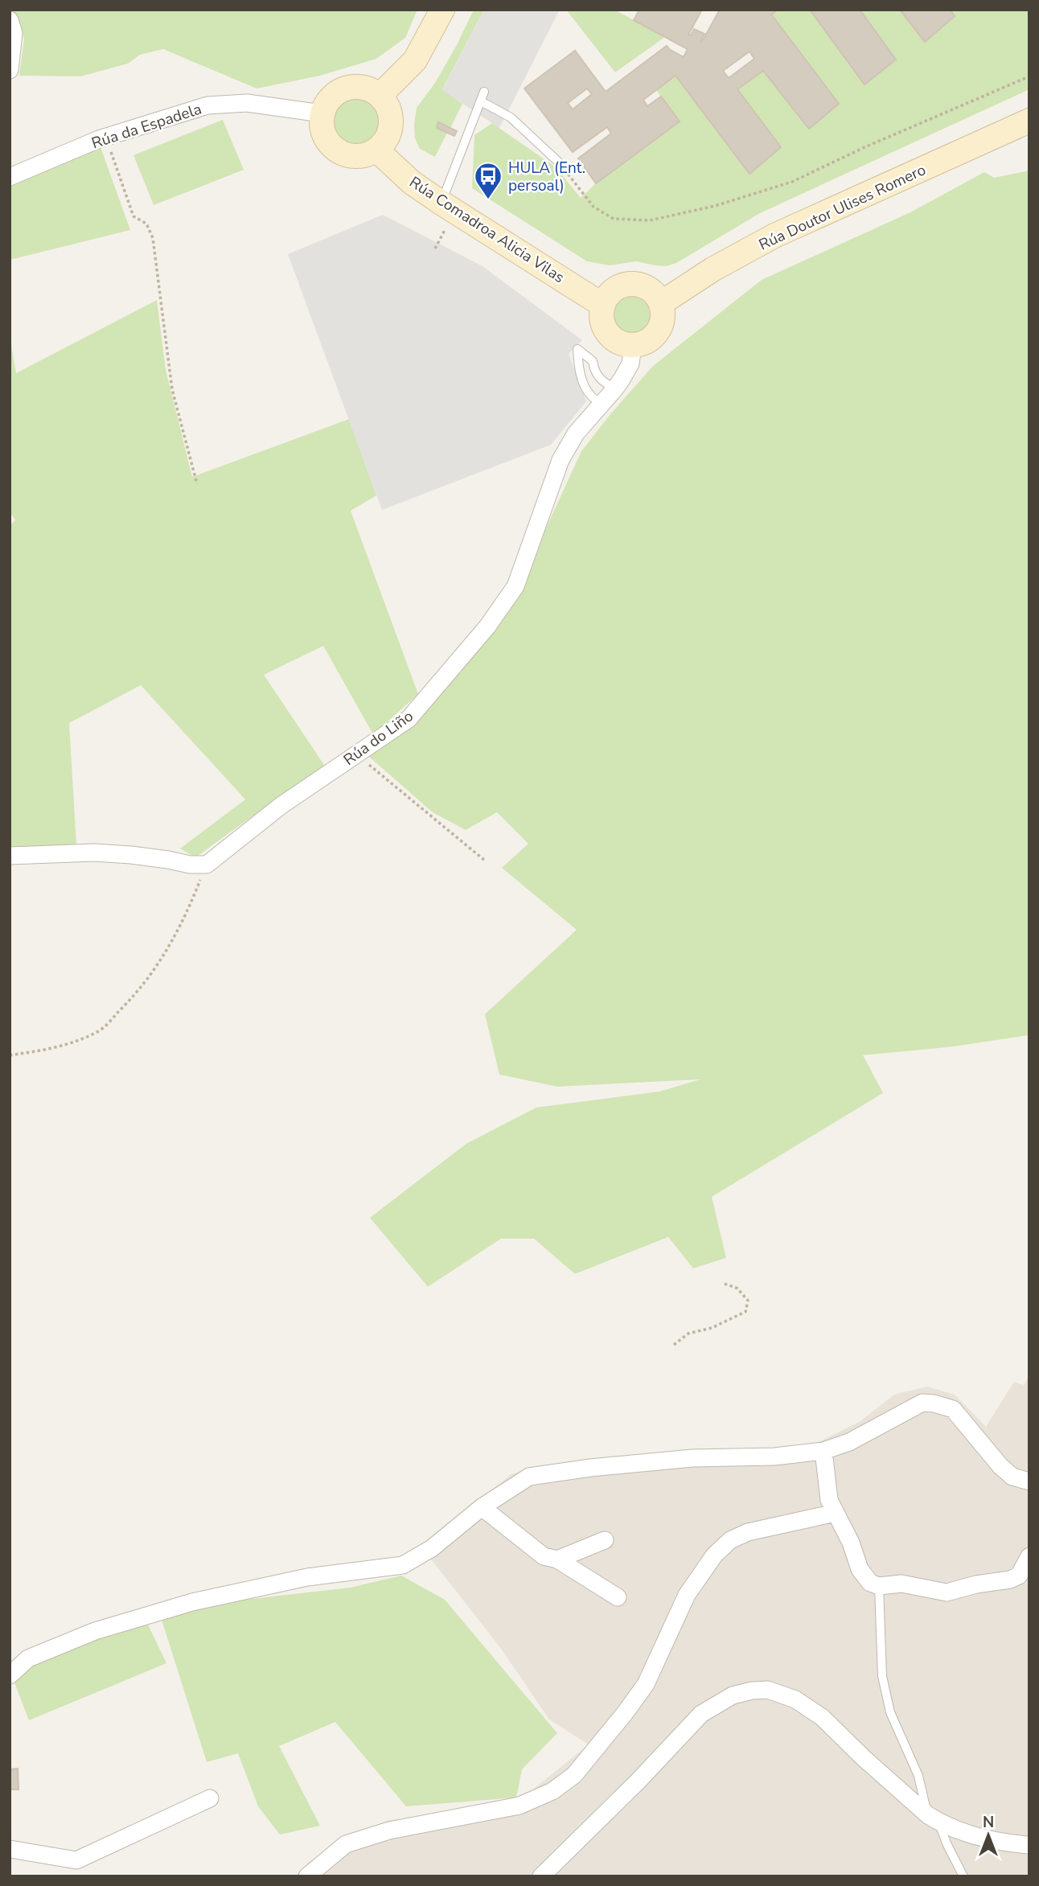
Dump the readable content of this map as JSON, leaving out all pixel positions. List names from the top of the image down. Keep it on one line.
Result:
{"streets":{"street":["Rúa da Espadela","Rúa Doutor Ulises Romero","Rúa Comadroa Alicia Vilas","Rúa do Liño"]},"crossings":[["Rúa da Espadela","Rúa Comadroa Alicia Vilas"],["Rúa Doutor Ulises Romero","Rúa Comadroa Alicia Vilas"],["Rúa Doutor Ulises Romero","Rúa do Liño"],["Rúa Comadroa Alicia Vilas","Rúa do Liño"]],"places":{"bus stop":["HULA (Ent. persoal)"]},"north":"top"}
